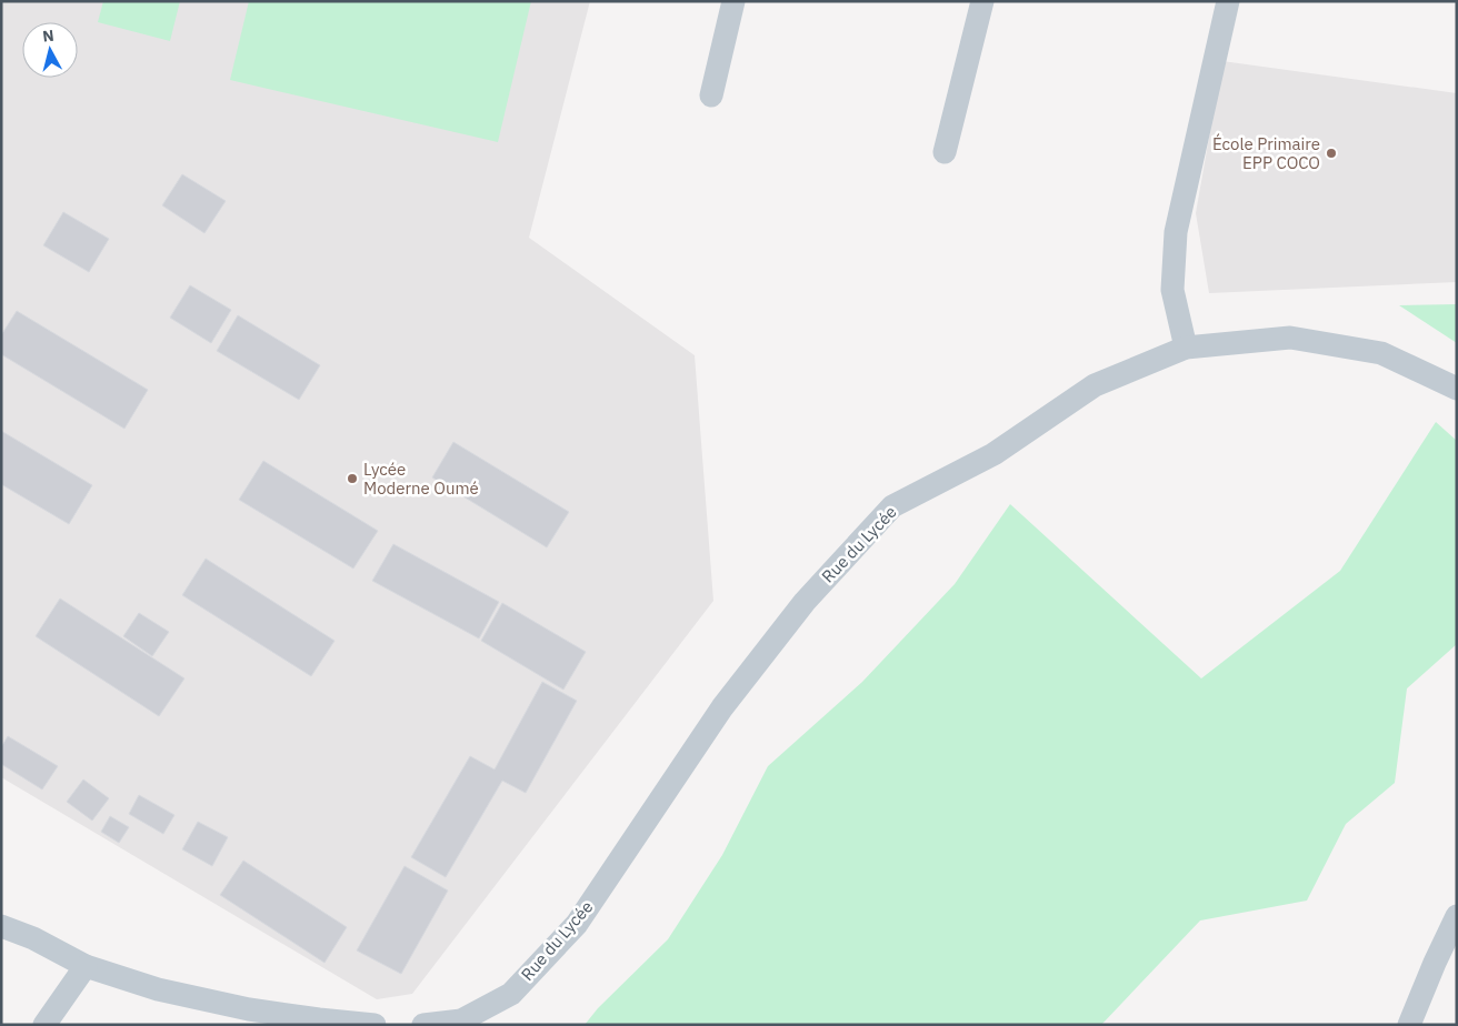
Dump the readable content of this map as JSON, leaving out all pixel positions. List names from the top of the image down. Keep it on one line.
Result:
{"streets":{"street":["Rue du Lycée"]},"places":["École Primaire EPP COCO","Lycée Moderne Oumé"],"north":"top"}
